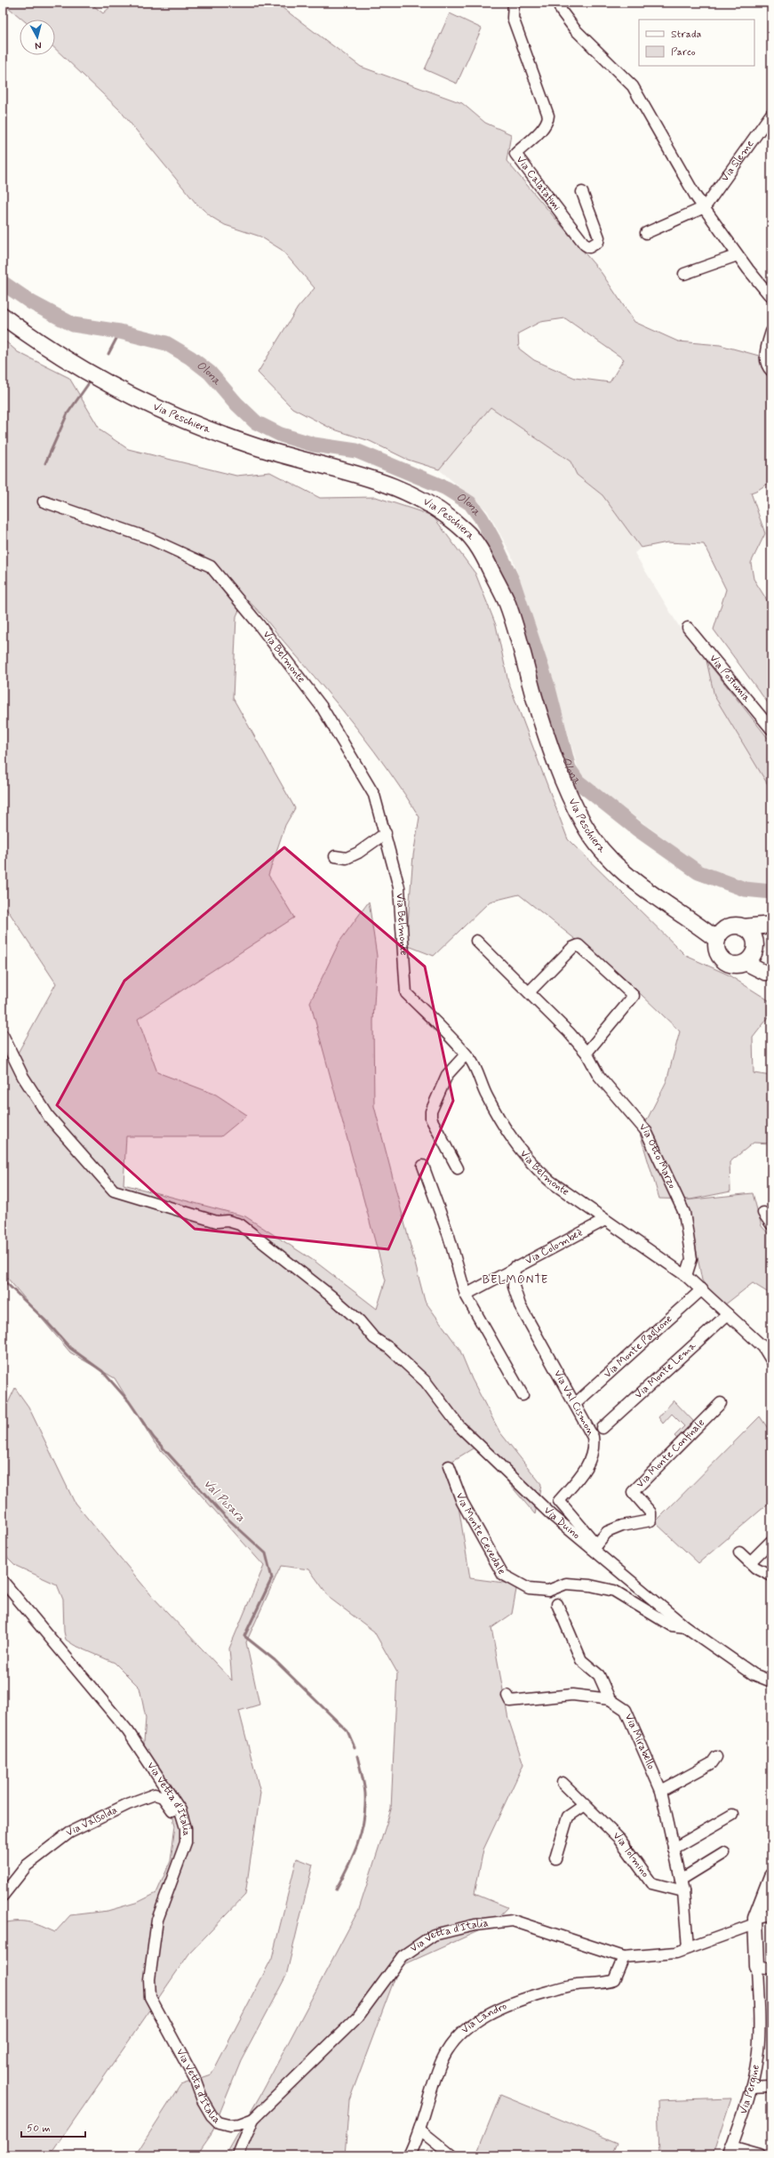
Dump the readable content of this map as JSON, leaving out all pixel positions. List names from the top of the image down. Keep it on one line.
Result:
{"streets":{"main road":["Via Peschiera"],"street":["Via Sleme","Via Calatafimi","Via Belmonte","Via Postumia","Via Otto Marzo","Via Colombeè","Via Monte Paglione","Via Monte Lema","Via Val Cismon","Via Monte Confinale","Via Duino","Via Monte Cevedale","Via Mirabello","Via Vetta d'Italia","Via Valsolda","Via Tolmino","Via Landro","Via Pergine"]},"crossings":[["Via Belmonte","Via Otto Marzo"],["Via Belmonte","Via Colombeè"],["Via Belmonte","Via Monte Paglione"],["Via Belmonte","Via Monte Lema"],["Via Colombeè","Via Val Cismon"],["Via Monte Paglione","Via Val Cismon"],["Via Val Cismon","Via Monte Confinale"],["Via Val Cismon","Via Duino"],["Via Monte Confinale","Via Duino"],["Via Duino","Via Monte Cevedale"],["Via Mirabello","Via Vetta d'Italia"],["Via Mirabello","Via Tolmino"],["Via Vetta d'Italia","Via Valsolda"],["Via Vetta d'Italia","Via Landro"]],"districts":["BELMONTE"],"water":["Olona","Val Pusara"],"legend":["Strada","Parco"],"scale_bar":"50 m","north":"bottom"}
